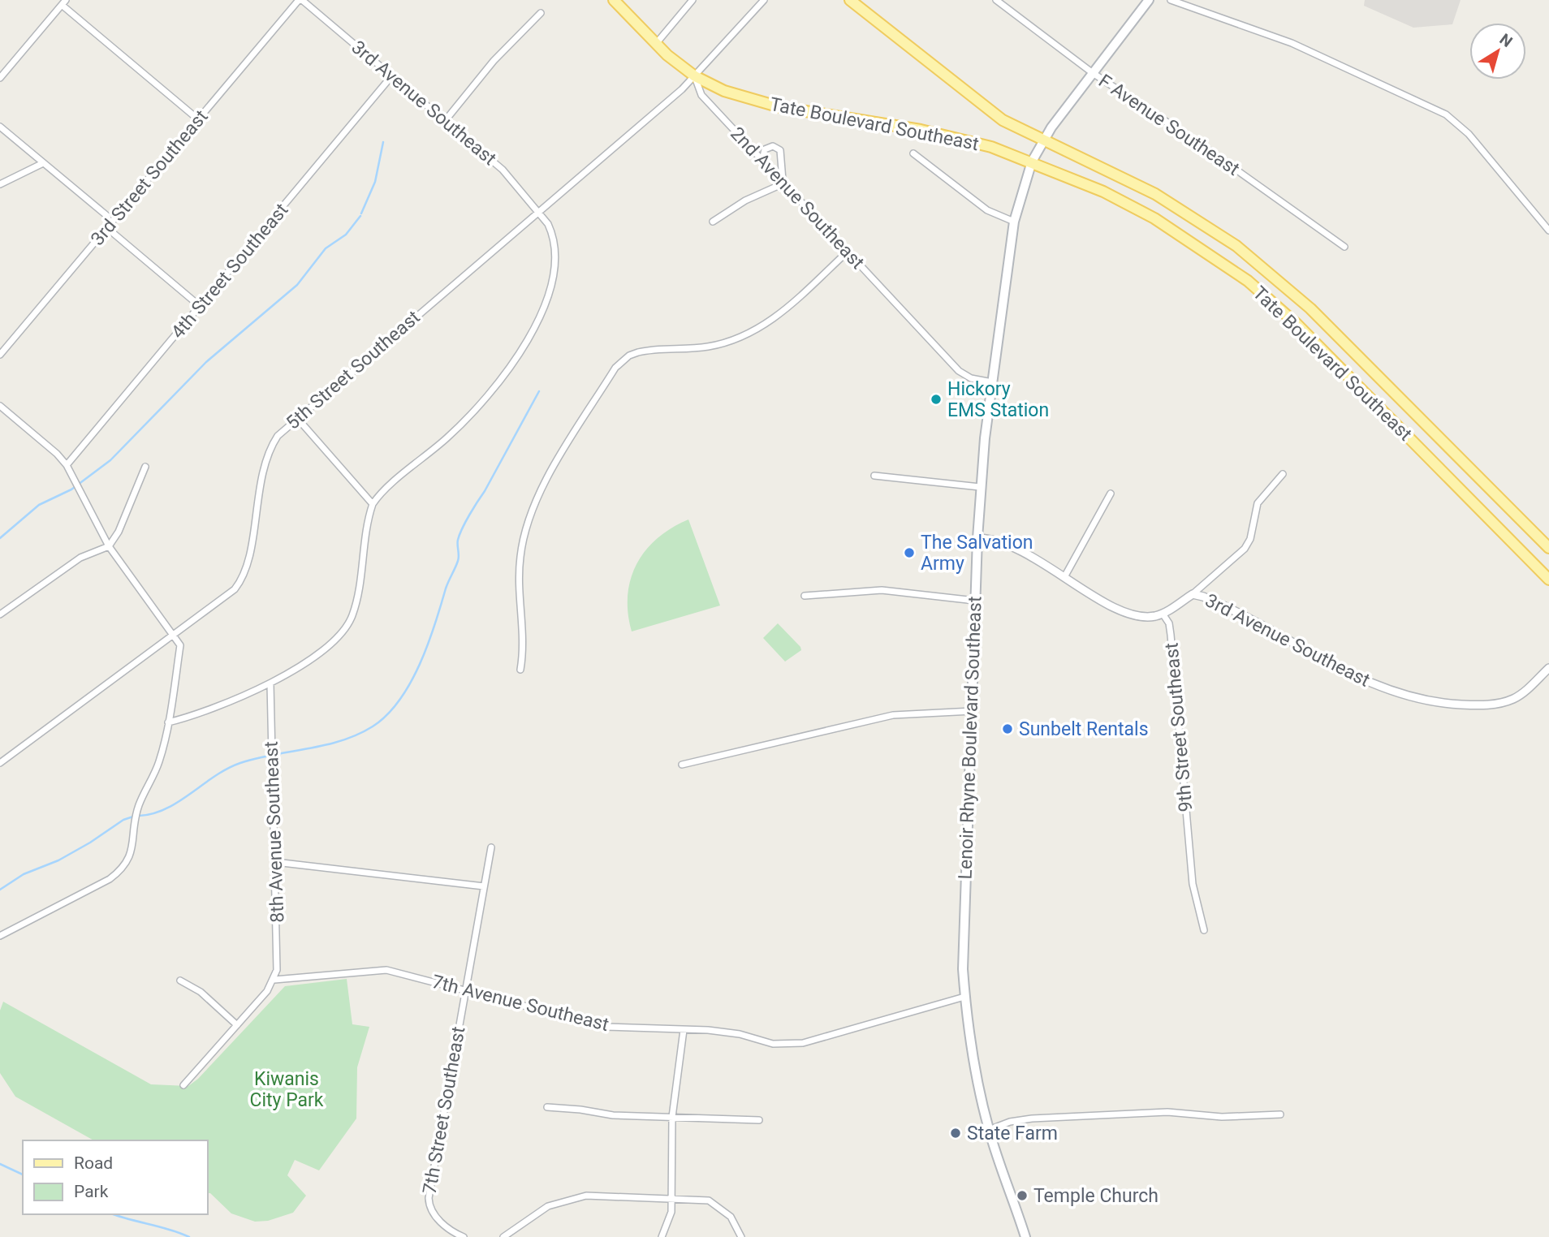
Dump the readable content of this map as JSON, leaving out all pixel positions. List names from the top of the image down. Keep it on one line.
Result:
{"streets":{"main road":["Tate Boulevard Southeast","2nd Avenue Southeast","Lenoir Rhyne Boulevard Southeast"],"street":["3rd Avenue Southeast","F Avenue Southeast","3rd Street Southeast","4th Street Southeast","5th Street Southeast","9th Street Southeast","8th Avenue Southeast","7th Avenue Southeast","7th Street Southeast"]},"crossings":[["3rd Avenue Southeast","3rd Street Southeast"],["3rd Avenue Southeast","4th Street Southeast"],["3rd Avenue Southeast","5th Street Southeast"],["Tate Boulevard Southeast","2nd Avenue Southeast"],["Tate Boulevard Southeast","5th Street Southeast"],["Tate Boulevard Southeast","Lenoir Rhyne Boulevard Southeast"],["F Avenue Southeast","Lenoir Rhyne Boulevard Southeast"],["2nd Avenue Southeast","5th Street Southeast"],["2nd Avenue Southeast","Lenoir Rhyne Boulevard Southeast"],["Lenoir Rhyne Boulevard Southeast","7th Avenue Southeast"],["8th Avenue Southeast","7th Avenue Southeast"],["7th Avenue Southeast","7th Street Southeast"]],"parks":["Kiwanis City Park"],"places":["Hickory EMS Station","The Salvation Army","Sunbelt Rentals","State Farm","Temple Church"],"legend":["Road","Park"],"north":"top right"}
